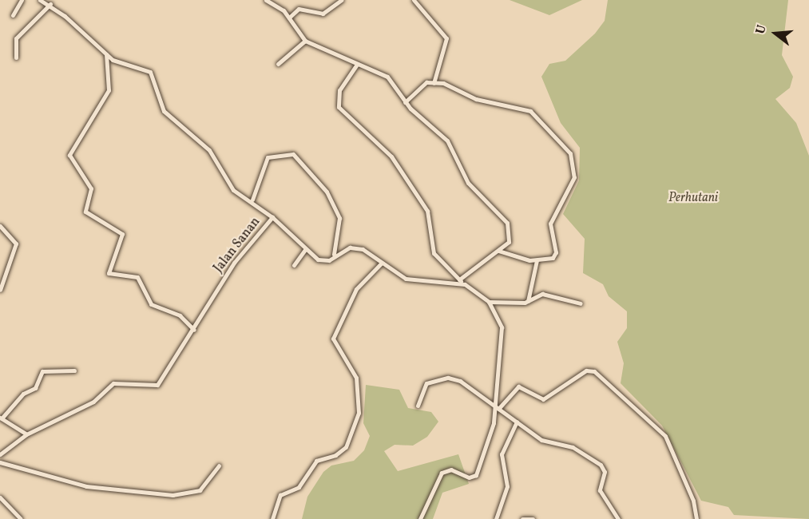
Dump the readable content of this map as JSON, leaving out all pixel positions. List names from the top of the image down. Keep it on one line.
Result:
{"streets":{"street":["Jalan Sanan"]},"parks":["Perhutani"],"north":"left"}
